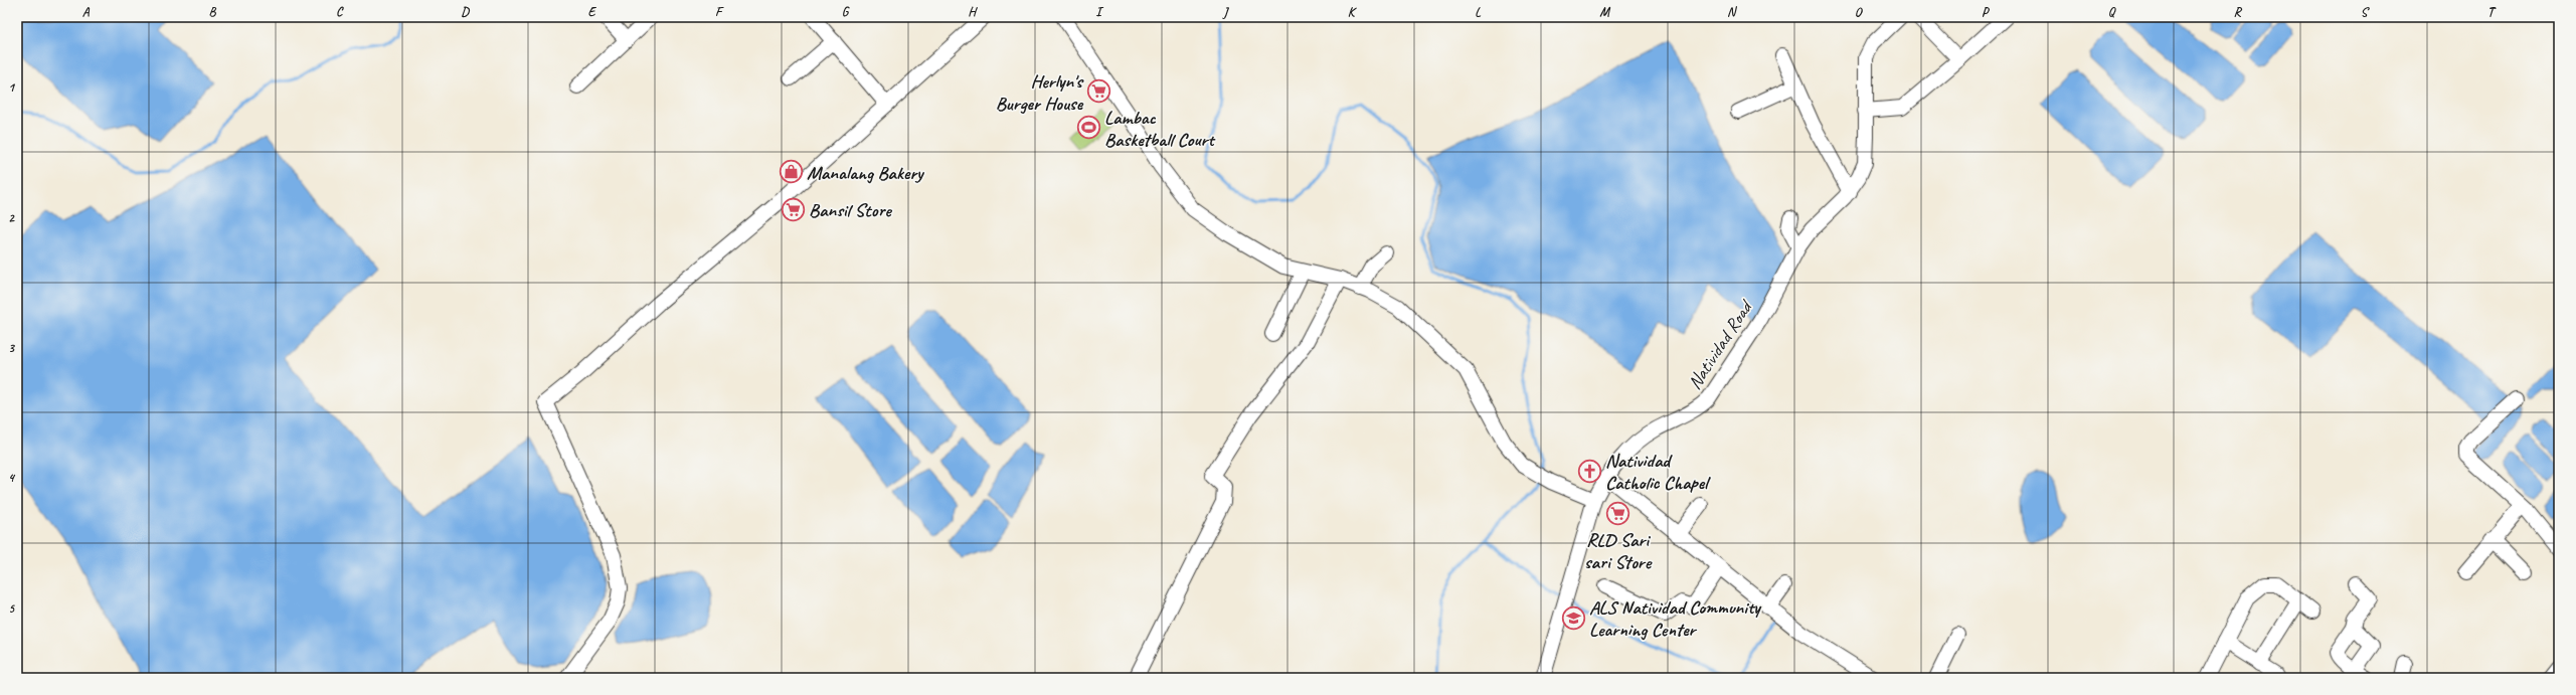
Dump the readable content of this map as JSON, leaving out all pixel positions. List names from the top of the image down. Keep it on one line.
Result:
{"streets":{"street":["Natividad Road"]},"places":{"supermarket":["Herlyn's Burger House","Bansil Store","RLD Sari sari Store"],"sports":["Lambac Basketball Court"],"shop":["Manalang Bakery"],"church":["Natividad Catholic Chapel"],"school or university":["ALS Natividad Community Learning Center"]},"grid":{"columns":["A","B","C","D","E","F","G","H","I","J","K","L","M","N","O","P","Q","R","S","T"],"rows":["1","2","3","4","5"]}}
